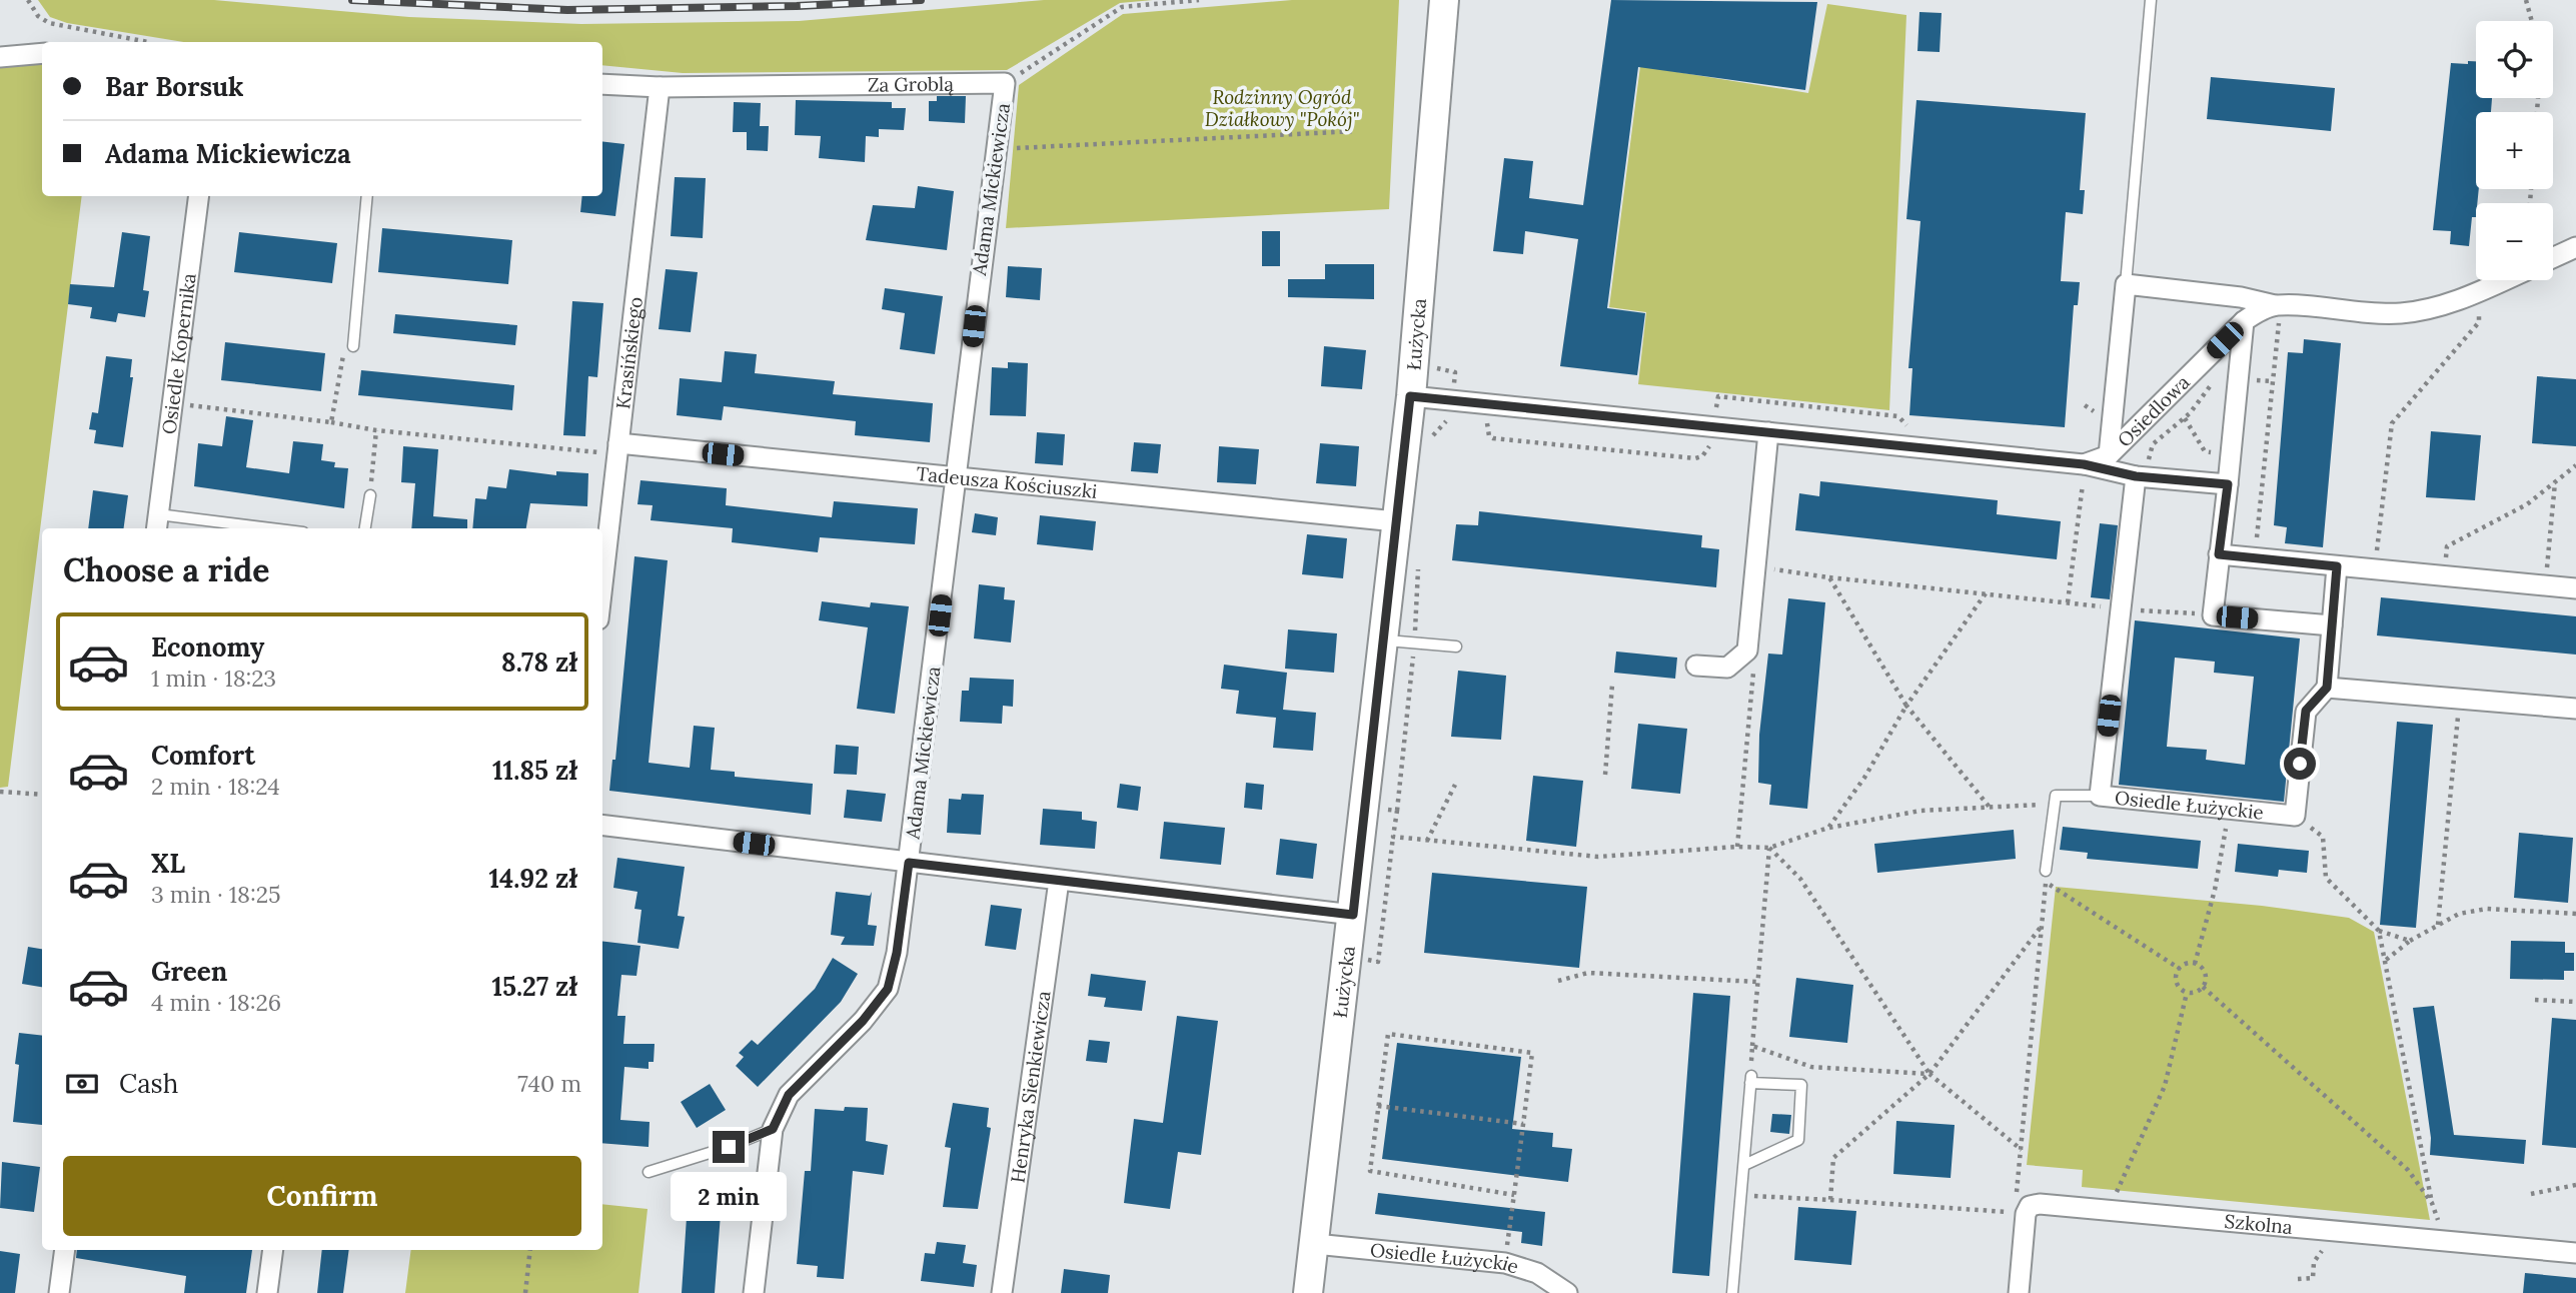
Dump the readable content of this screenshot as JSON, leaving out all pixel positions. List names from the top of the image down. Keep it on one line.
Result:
{"streets":{"street":["Za Groblą","Adama Mickiewicza","Łużycka","Osiedle Kopernika","Krasińskiego","Osiedlowa","Tadeusza Kościuszki","Osiedle Łużyckie","Henryka Sienkiewicza","Szkolna"]},"crossings":[["Za Groblą","Adama Mickiewicza"],["Za Groblą","Krasińskiego"],["Adama Mickiewicza","Tadeusza Kościuszki"],["Łużycka","Osiedlowa"],["Łużycka","Tadeusza Kościuszki"],["Łużycka","Osiedle Łużyckie"],["Krasińskiego","Tadeusza Kościuszki"]],"parks":["Rodzinny Ogród Działkowy \"Pokój\""],"page":{"map_buttons":["+","−"],"banner":["Bar Borsuk","Adama Mickiewicza"],"heading":"Choose a ride","list":[{"name":"Economy","note":"1 min · 18:23","value":"8.78 zł"},{"name":"Comfort","note":"2 min · 18:24","value":"11.85 zł"},{"name":"XL","note":"3 min · 18:25","value":"14.92 zł"},{"name":"Green","note":"4 min · 18:26","value":"15.27 zł"}],"pay":["Cash","740 m"],"buttons":"Confirm","bubble":"2 min"}}
